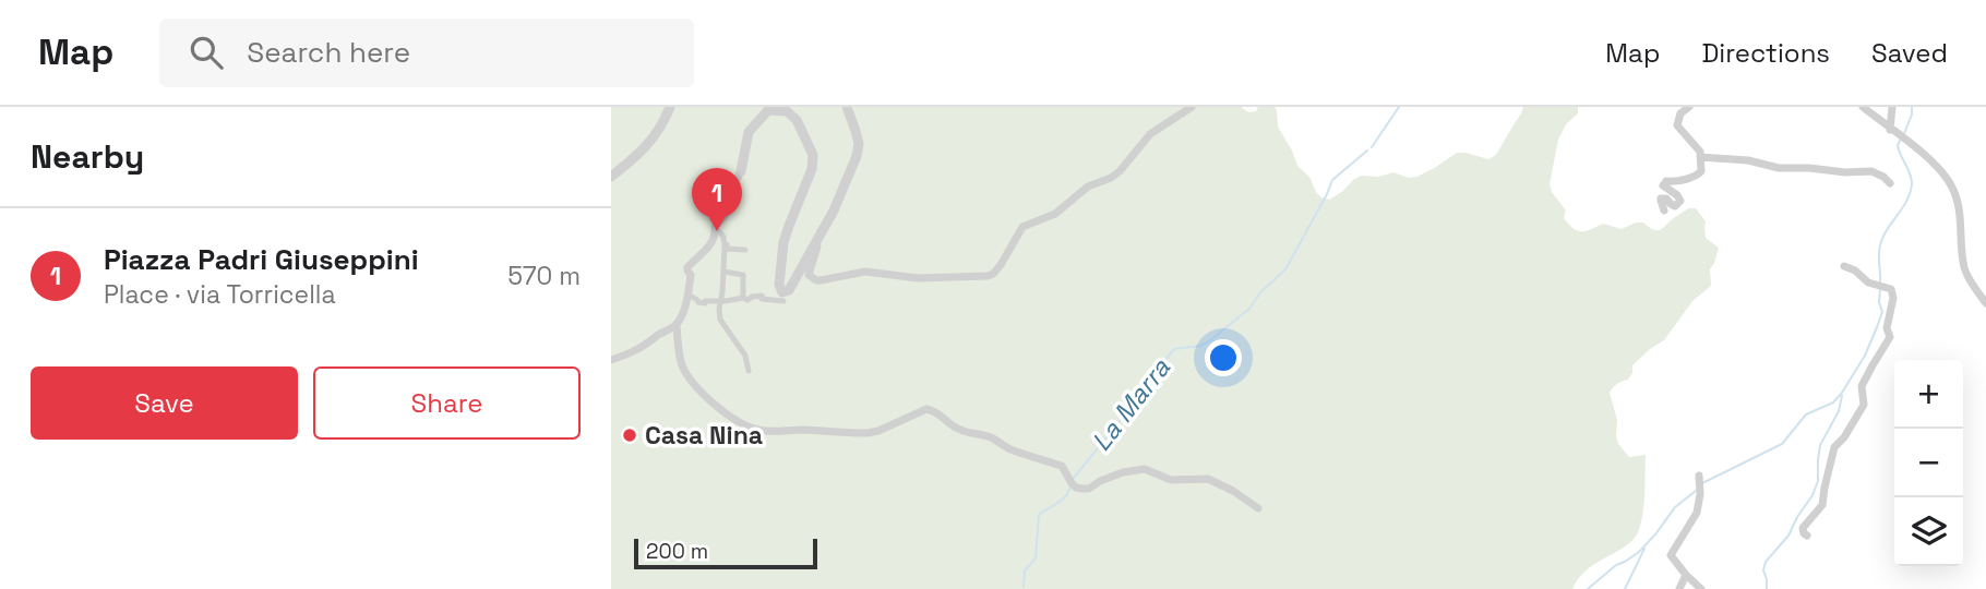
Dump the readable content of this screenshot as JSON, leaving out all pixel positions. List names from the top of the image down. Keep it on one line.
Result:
{"water":["La Marra"],"places":["Casa Nina"],"scale_bar":"200 m","page":{"header":"Map","search":"Search here","nav":["Map","Directions","Saved"],"heading":"Nearby","pins":"1","list":[{"mark":"1","name":"Piazza Padri Giuseppini","note":"Place · via Torricella","value":"570 m"}],"buttons":["Save","Share"],"map_buttons":["+","−"],"scale":"200 m"}}
